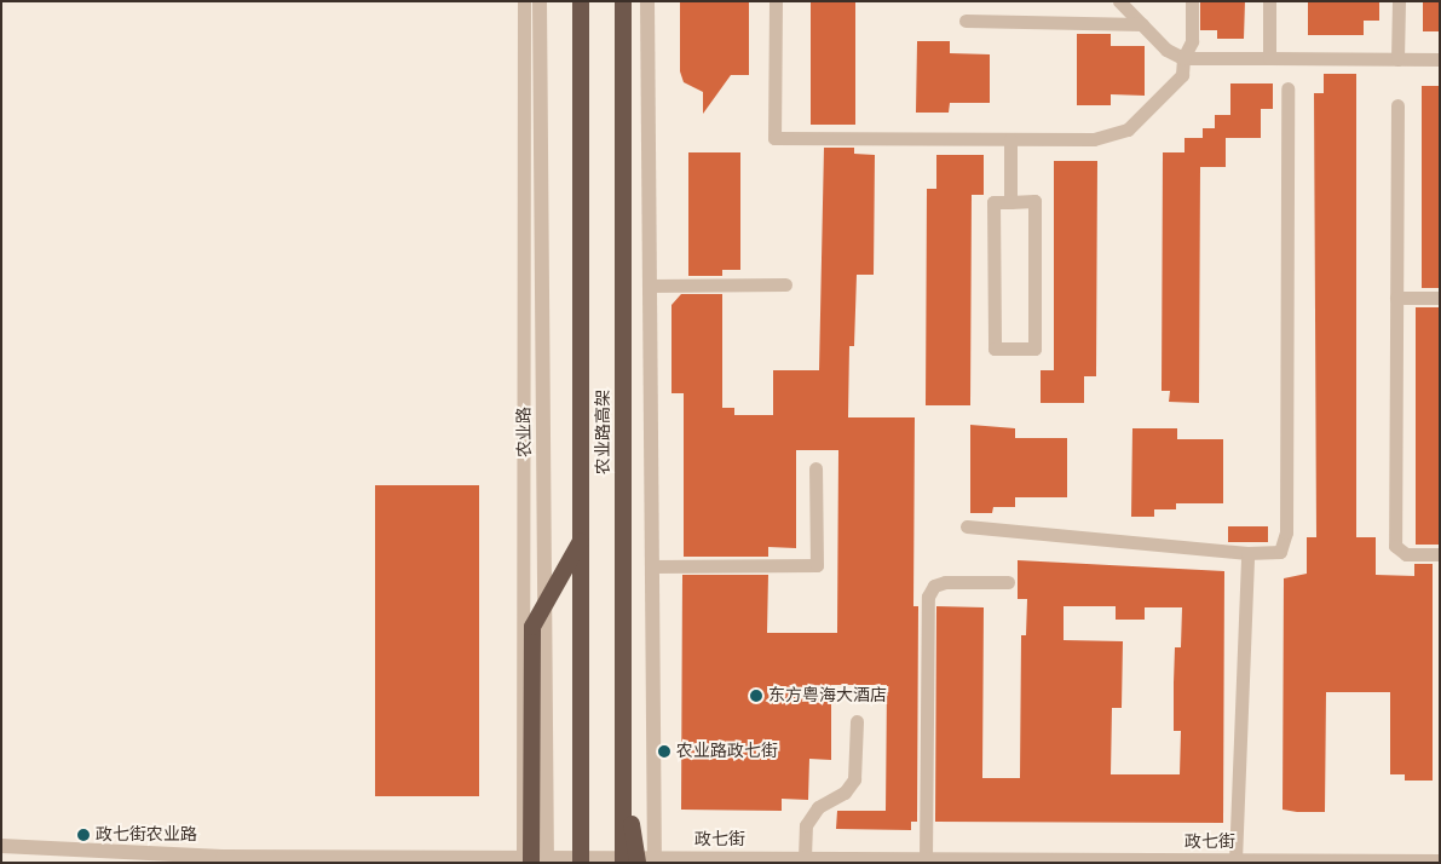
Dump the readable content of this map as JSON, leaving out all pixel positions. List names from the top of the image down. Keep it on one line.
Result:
{"streets":{"highway":["农业路高架"],"street":["农业路","政七街"]},"crossings":[["农业路","政七街"]],"places":["东方粤海大酒店","农业路政七街","政七街农业路"]}
